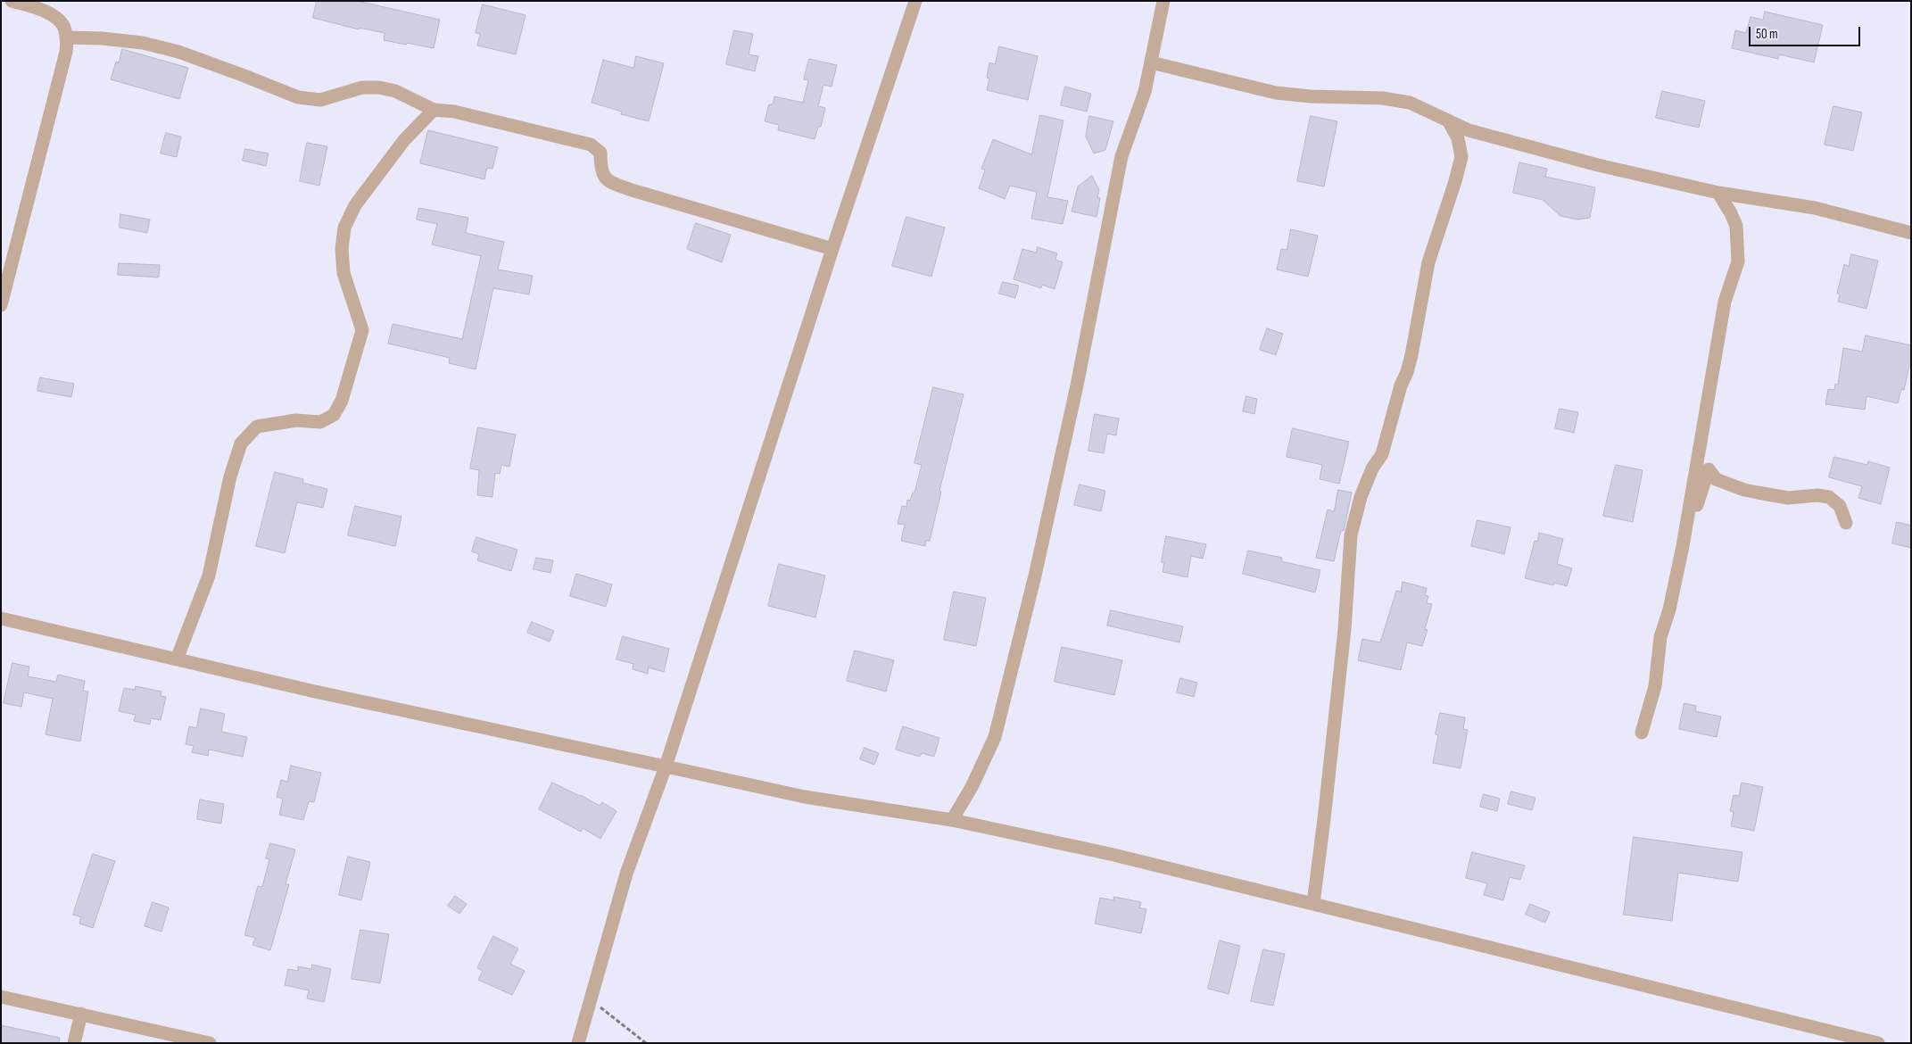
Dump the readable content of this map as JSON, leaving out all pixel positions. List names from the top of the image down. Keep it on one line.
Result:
{"scale_bar":"50 m"}
